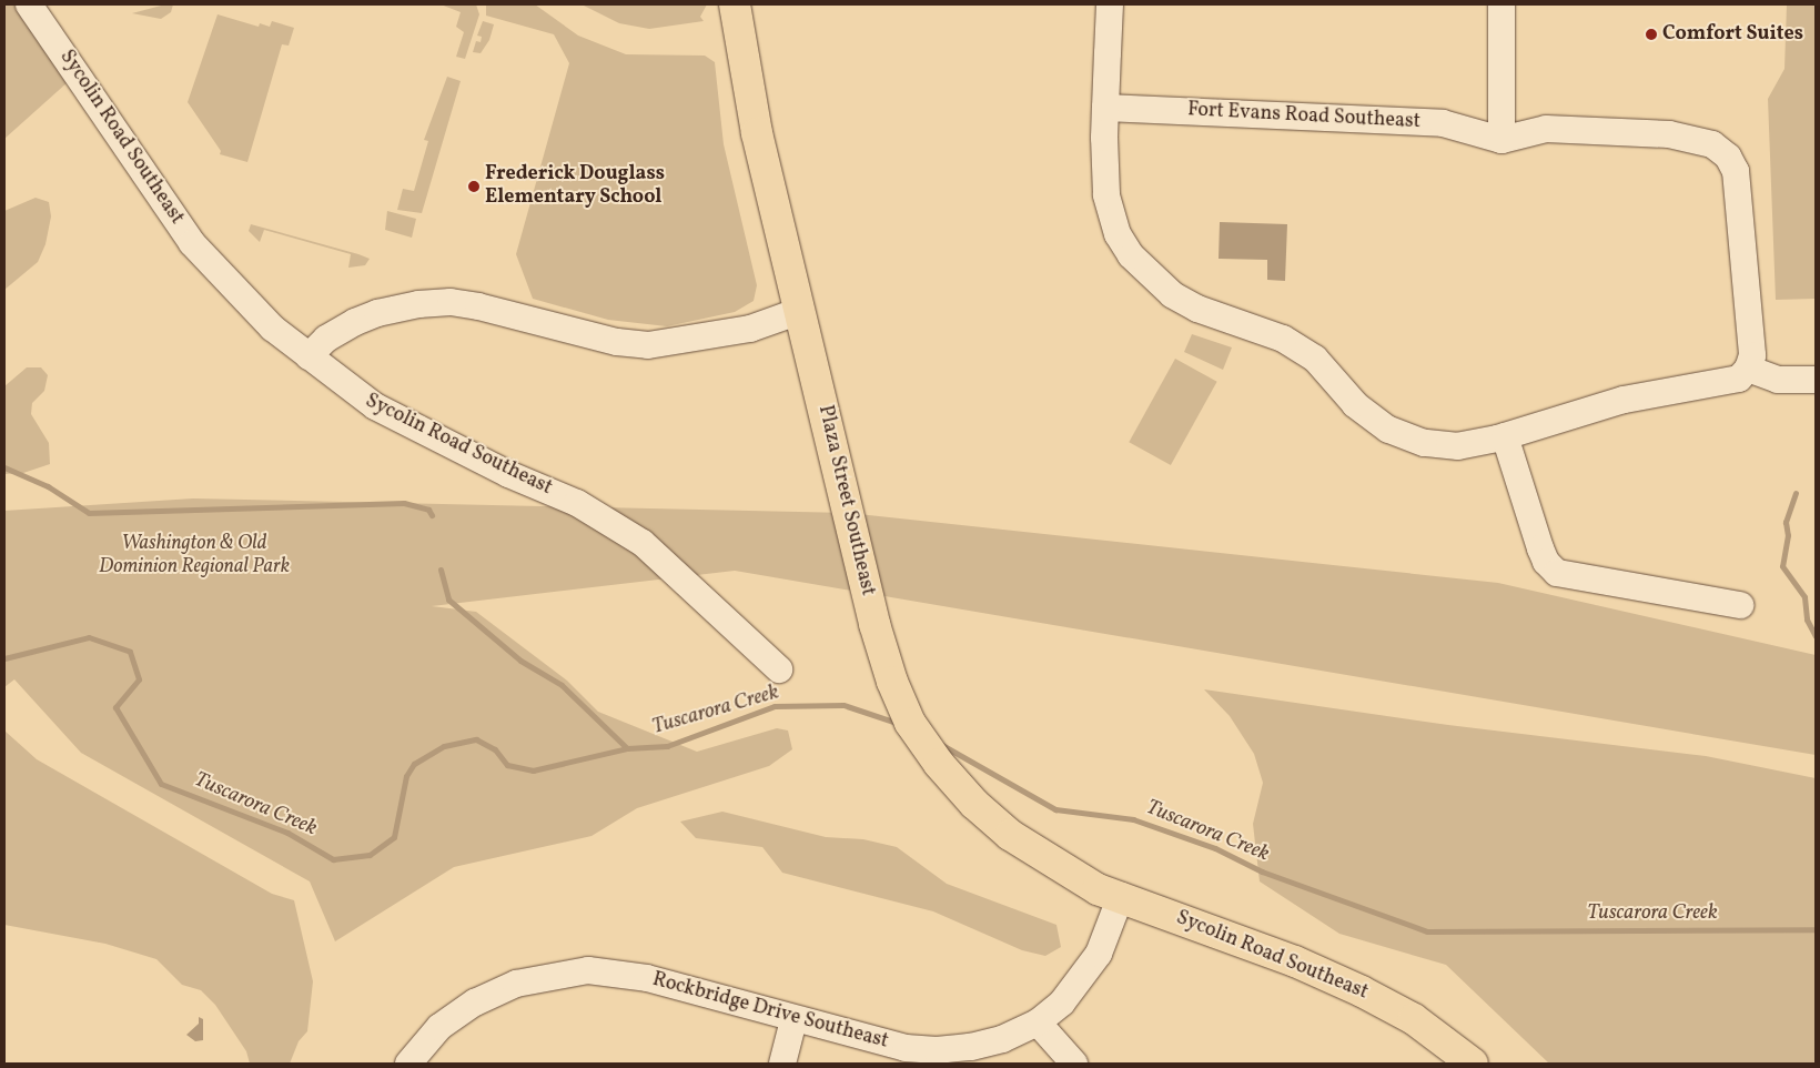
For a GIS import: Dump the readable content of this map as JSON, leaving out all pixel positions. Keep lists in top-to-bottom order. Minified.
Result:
{"streets":{"main road":["Sycolin Road Southeast","Plaza Street Southeast"],"street":["Fort Evans Road Southeast","Rockbridge Drive Southeast"]},"crossings":[["Sycolin Road Southeast","Plaza Street Southeast"],["Sycolin Road Southeast","Rockbridge Drive Southeast"],["Plaza Street Southeast","Rockbridge Drive Southeast"]],"water":["Tuscarora Creek"],"parks":["Washington & Old Dominion Regional Park"],"places":["Comfort Suites","Frederick Douglass Elementary School"]}
